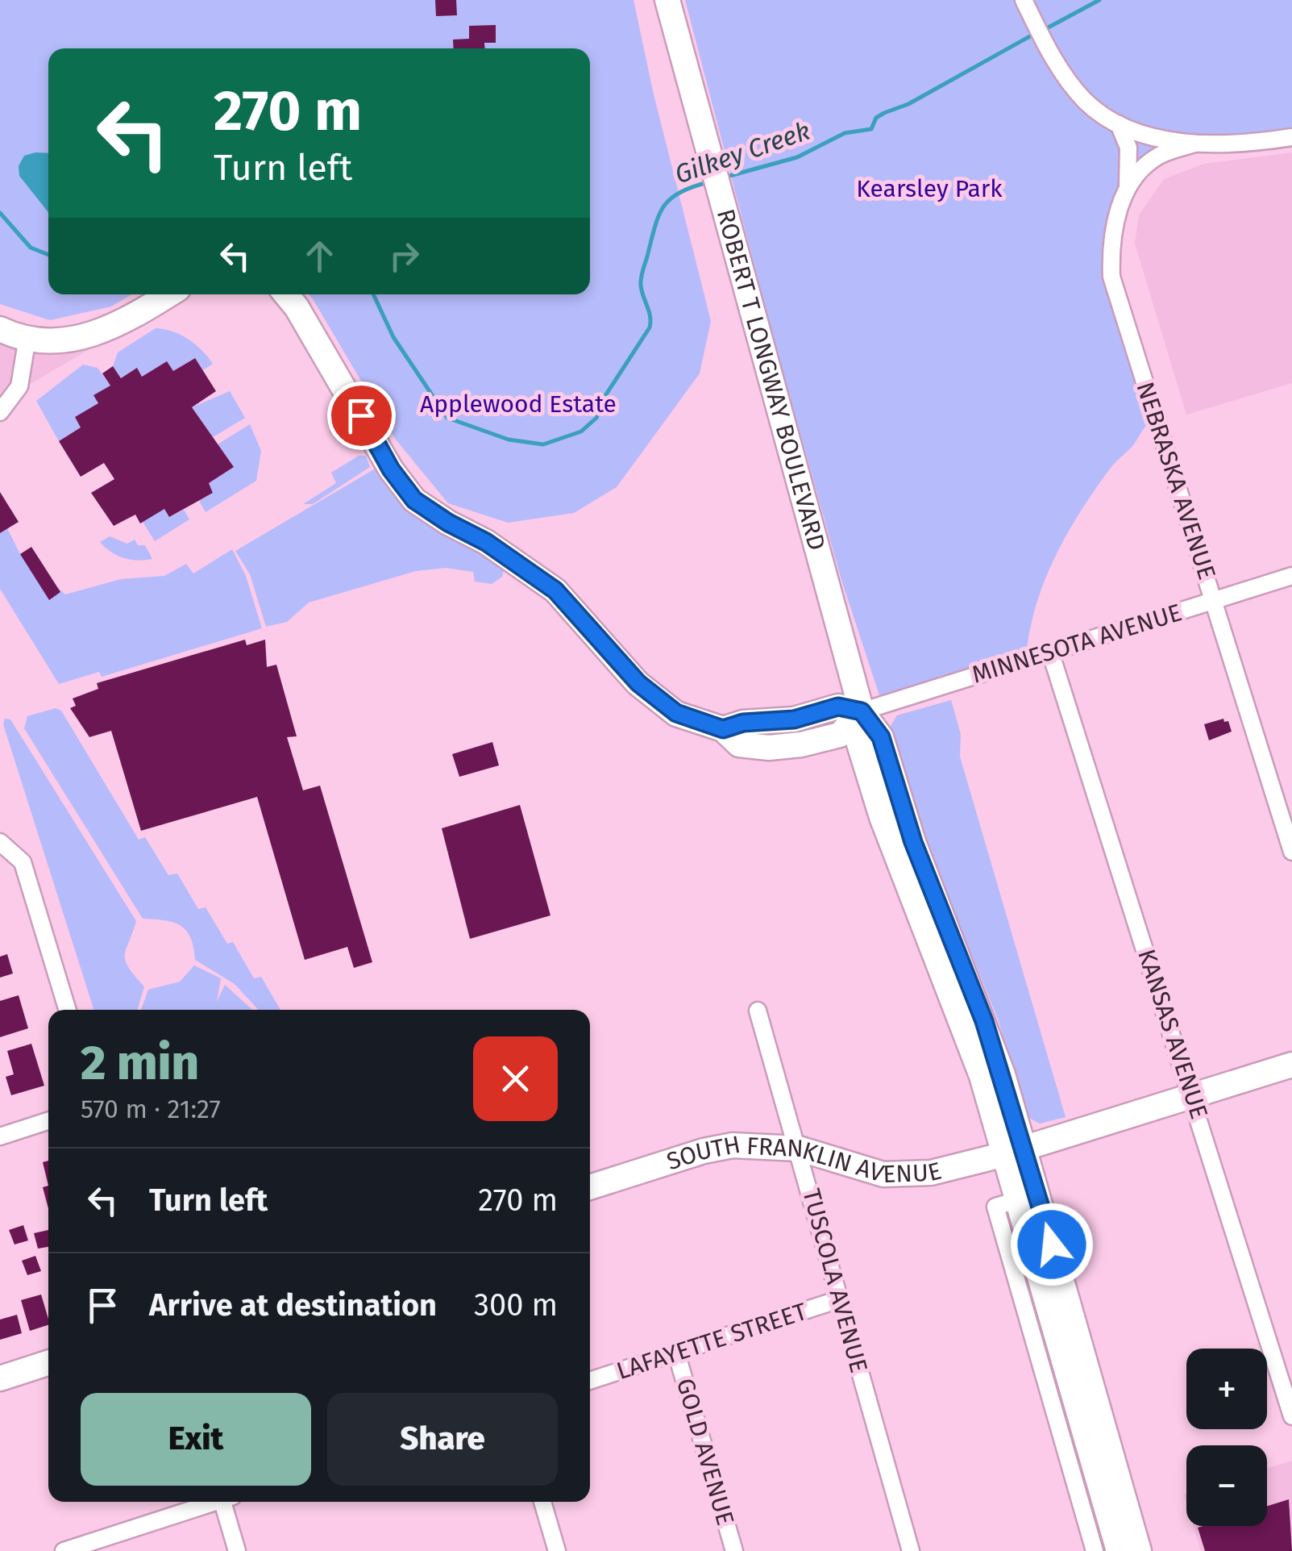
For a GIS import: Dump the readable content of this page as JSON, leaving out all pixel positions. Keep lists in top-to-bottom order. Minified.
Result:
{"streets":{"street":["ROBERT T LONGWAY BOULEVARD","NEBRASKA AVENUE","MINNESOTA AVENUE","KANSAS AVENUE","SOUTH FRANKLIN AVENUE","TUSCOLA AVENUE","LAFAYETTE STREET","GOLD AVENUE"]},"crossings":[["ROBERT T LONGWAY BOULEVARD","MINNESOTA AVENUE"],["ROBERT T LONGWAY BOULEVARD","SOUTH FRANKLIN AVENUE"],["NEBRASKA AVENUE","MINNESOTA AVENUE"],["MINNESOTA AVENUE","KANSAS AVENUE"],["KANSAS AVENUE","SOUTH FRANKLIN AVENUE"],["SOUTH FRANKLIN AVENUE","TUSCOLA AVENUE"],["TUSCOLA AVENUE","LAFAYETTE STREET"],["LAFAYETTE STREET","GOLD AVENUE"]],"water":["Gilkey Creek"],"parks":["Kearsley Park","Applewood Estate"],"page":{"turn":["270 m","Turn left"],"heading":["2 min","570 m · 21:27"],"list":[{"name":"Turn left","value":"270 m"},{"name":"Arrive at destination","value":"300 m"}],"map_buttons":["+","−"],"buttons":["Exit","Share"]}}
